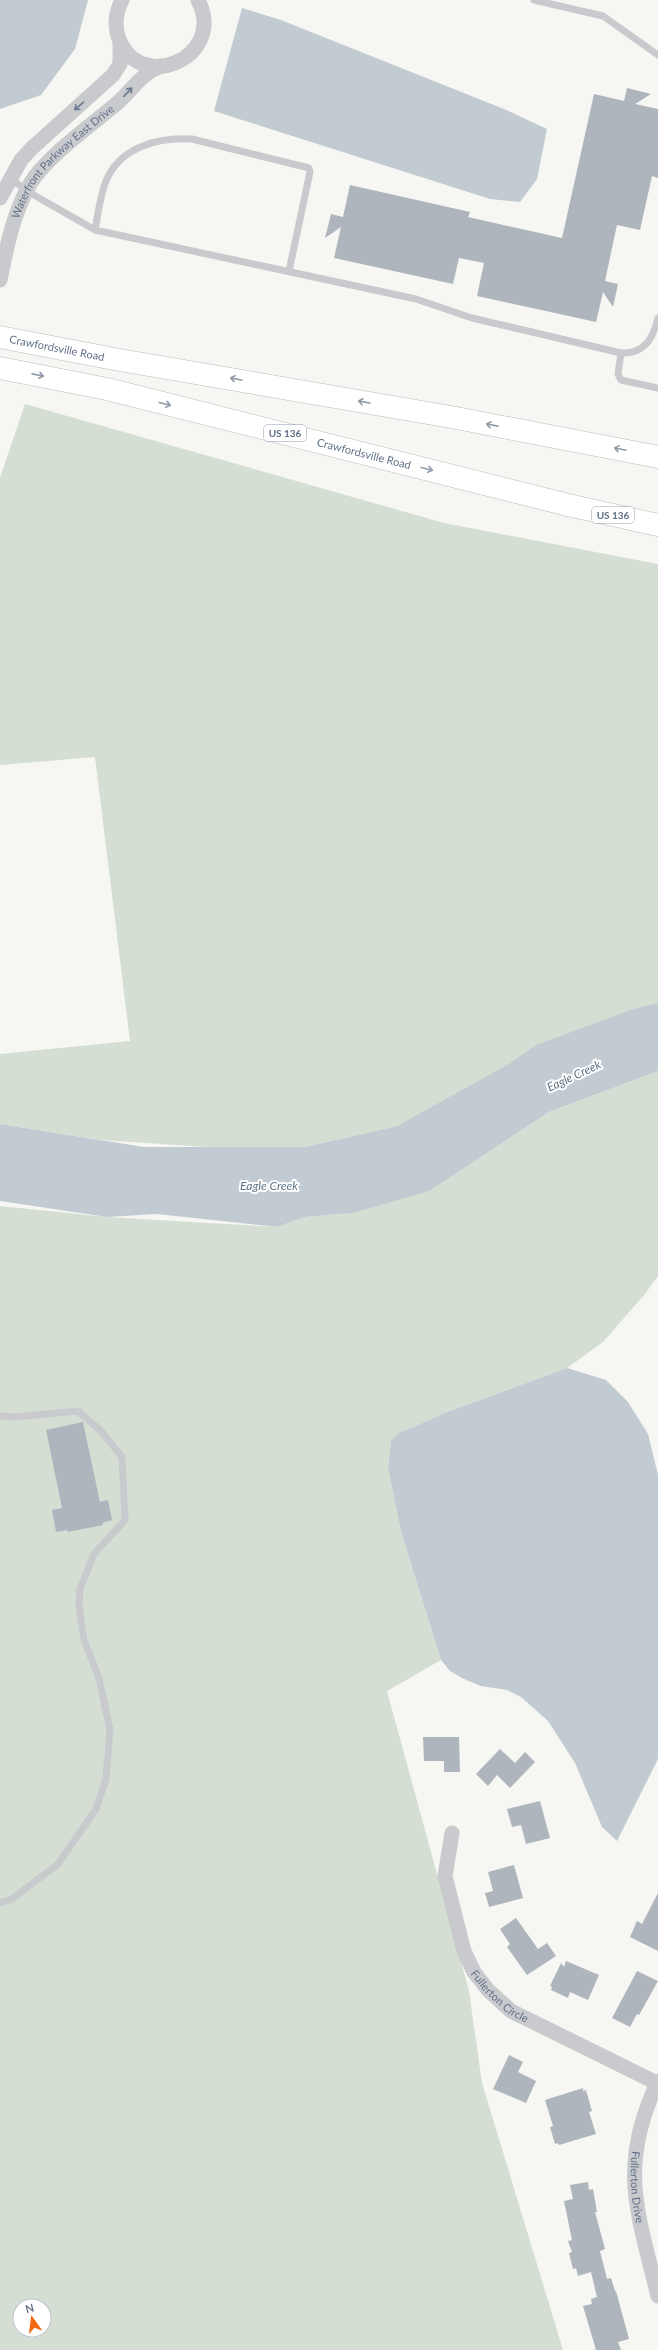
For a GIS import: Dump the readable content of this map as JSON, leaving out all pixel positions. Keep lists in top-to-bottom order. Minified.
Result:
{"streets":{"main road":["Crawfordsville Road","US 136"],"street":["Waterfront Parkway East Drive","Fullerton Circle","Fullerton Drive"]},"crossings":[["Fullerton Circle","Fullerton Drive"]],"water":["Eagle Creek"],"north":"top"}
